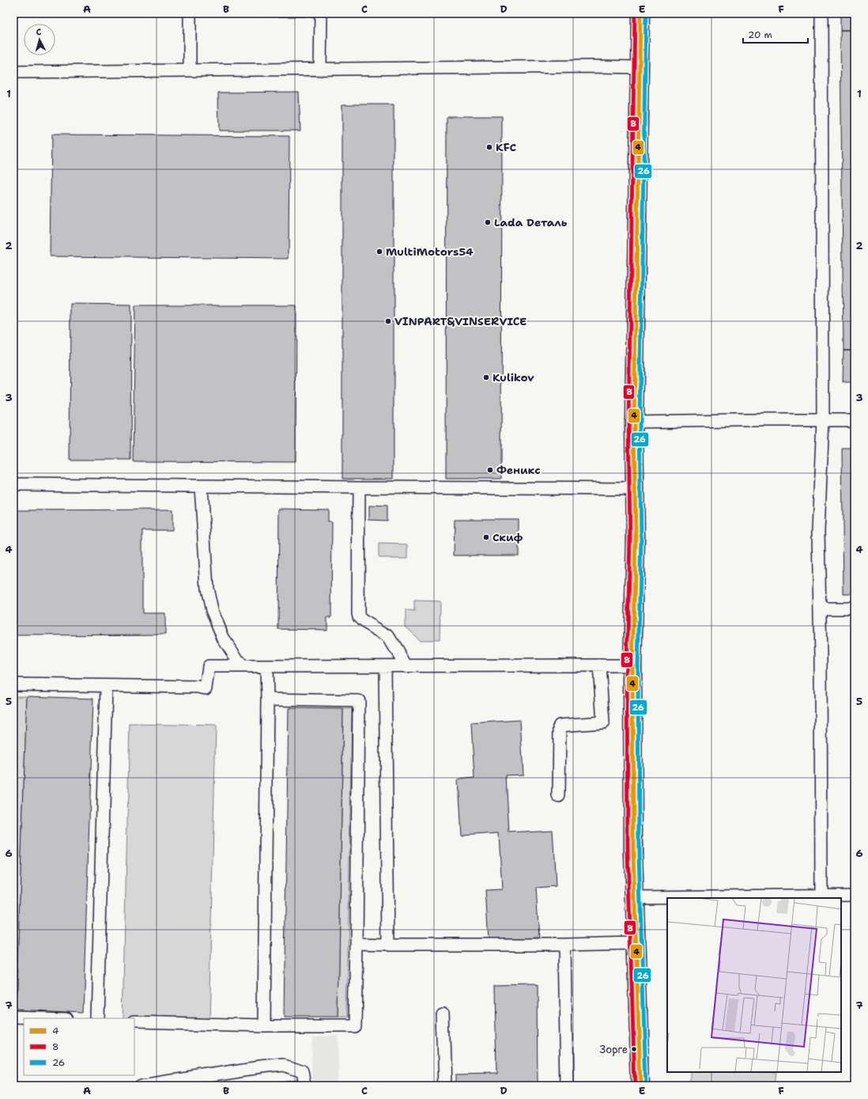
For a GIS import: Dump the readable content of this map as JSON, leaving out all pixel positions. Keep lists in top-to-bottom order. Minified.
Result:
{"places":["KFC","Lada Dеталь","MultiMotors54","VINPART&VINSERVICE","Kulikov","Феникс","Скиф","Зорге"],"lines":["transit line 4","transit line 8","transit line 26"],"legend":["4","8","26"],"scale_bar":"20 m","north":"top","grid":{"columns":["A","B","C","D","E","F"],"rows":["1","2","3","4","5","6","7"]}}
